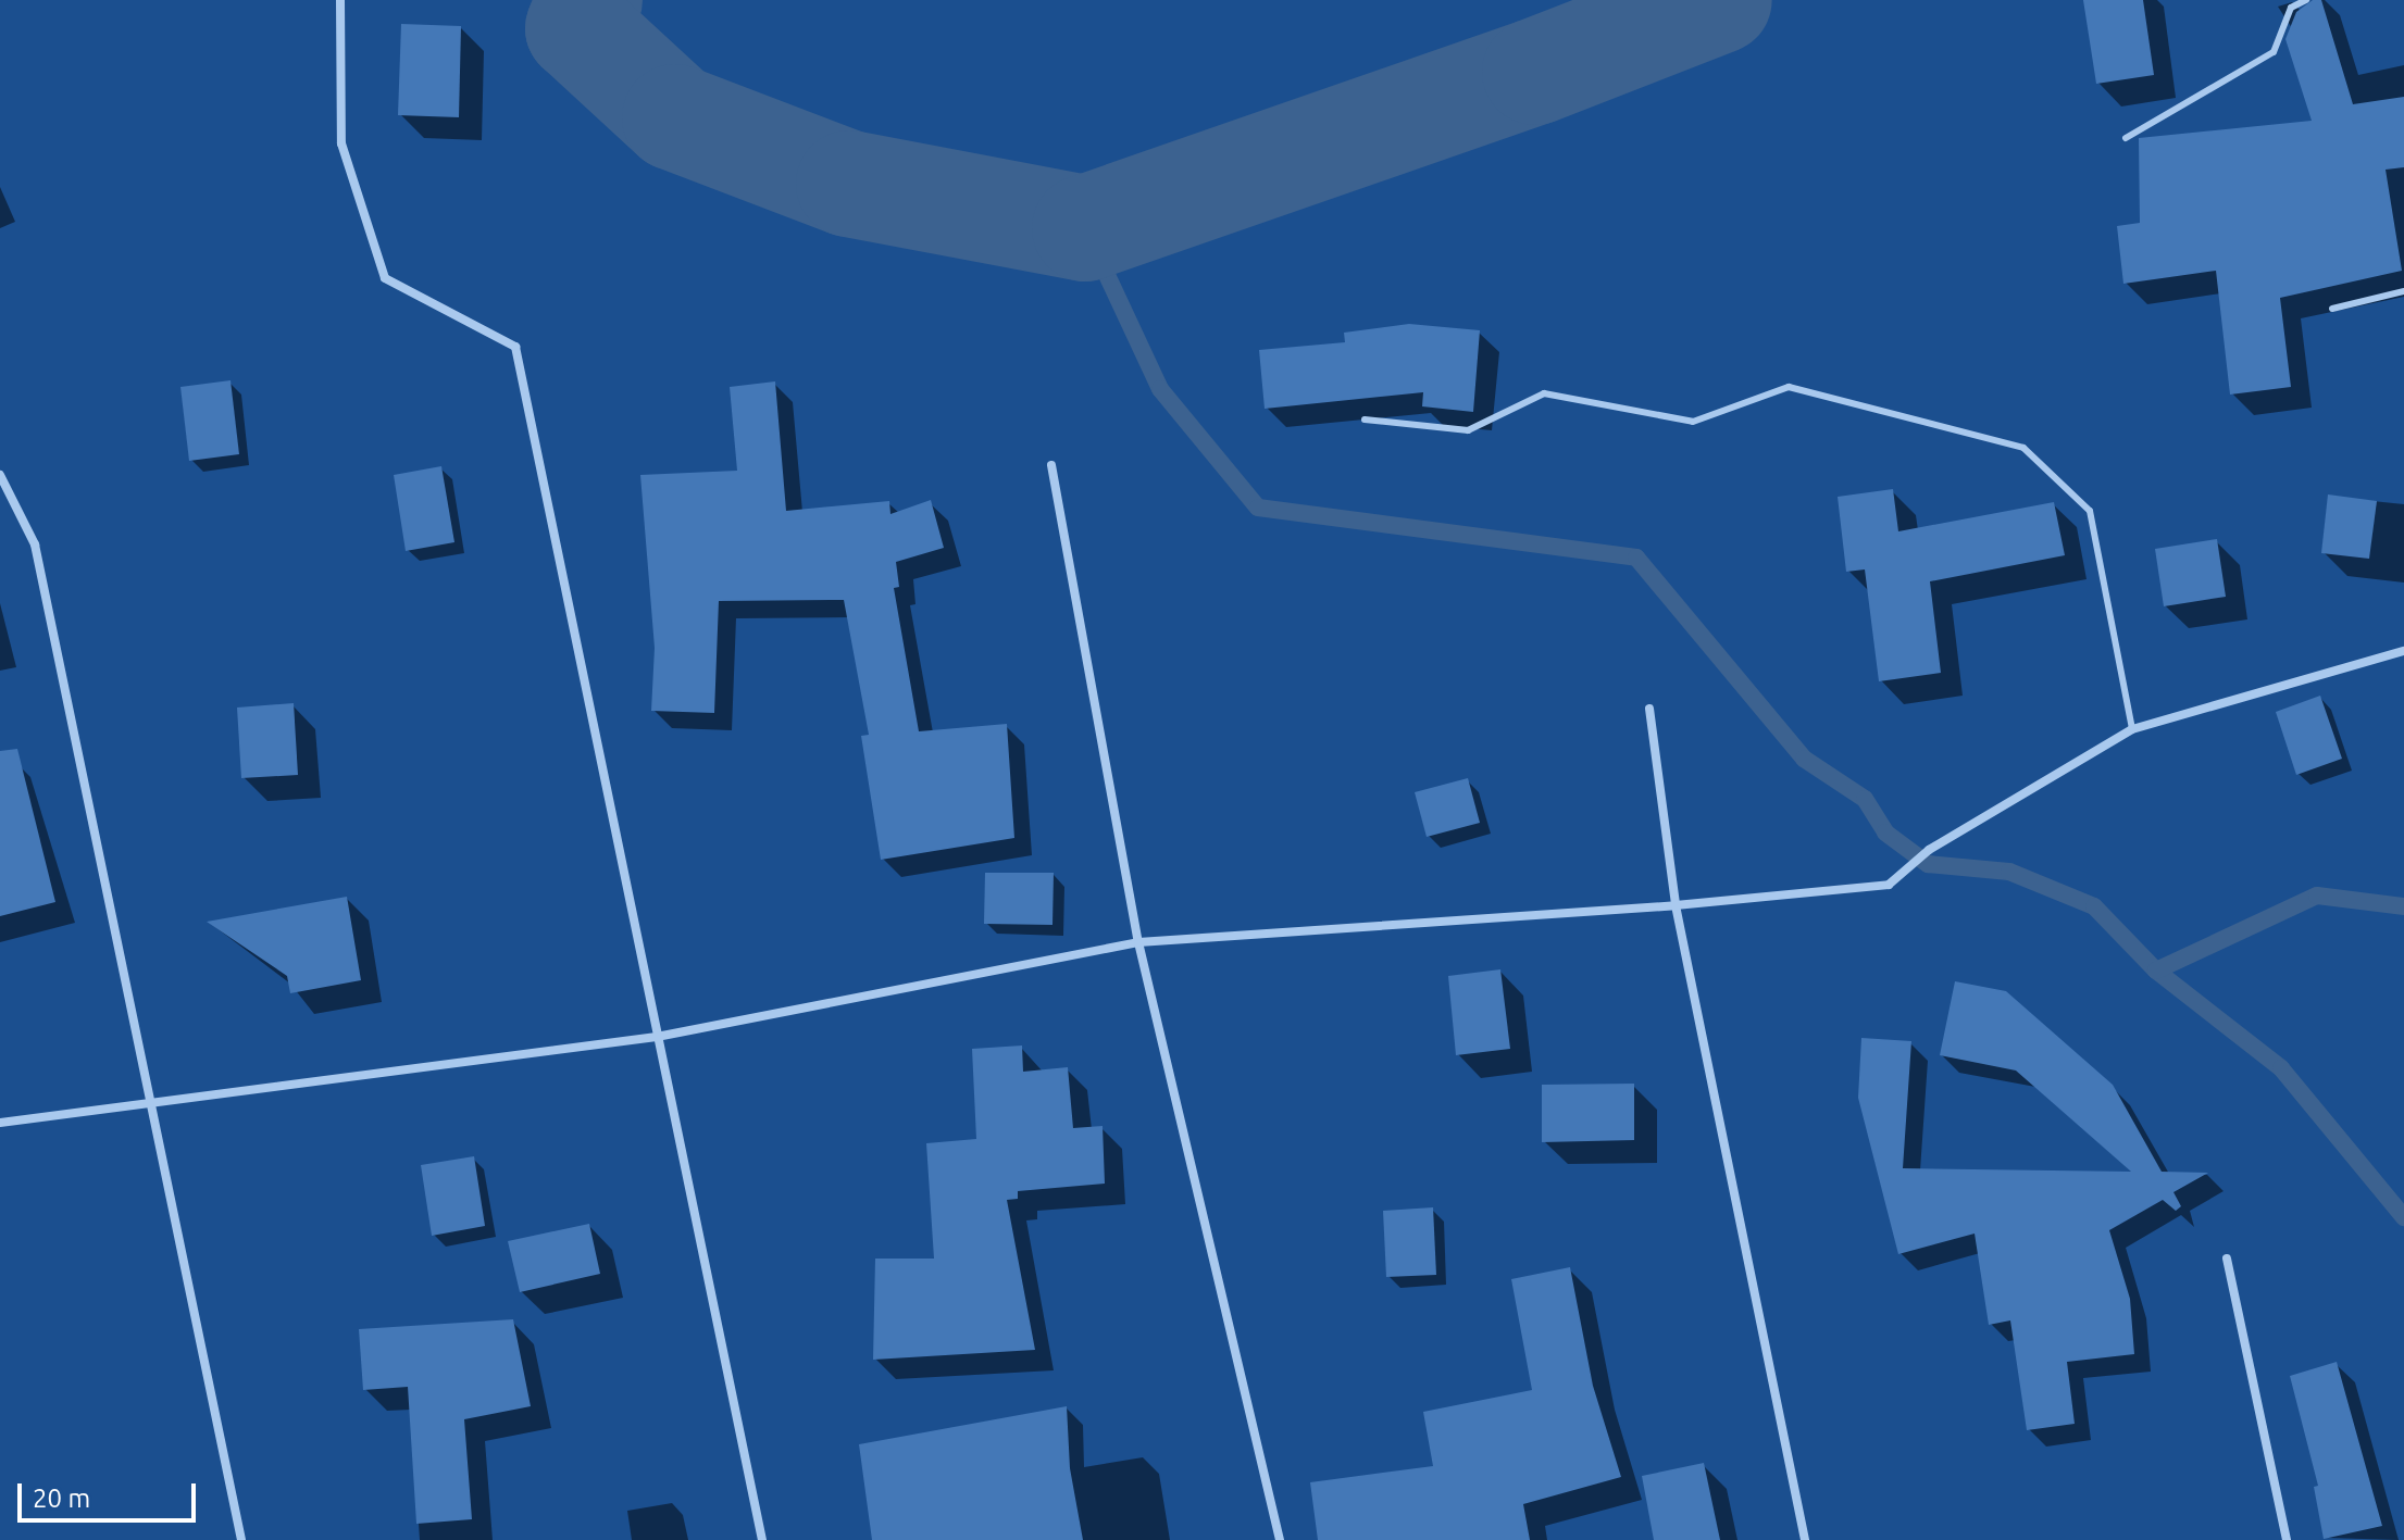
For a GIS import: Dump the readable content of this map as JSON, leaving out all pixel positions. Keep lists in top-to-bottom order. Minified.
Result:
{"scale_bar":"20 m"}
